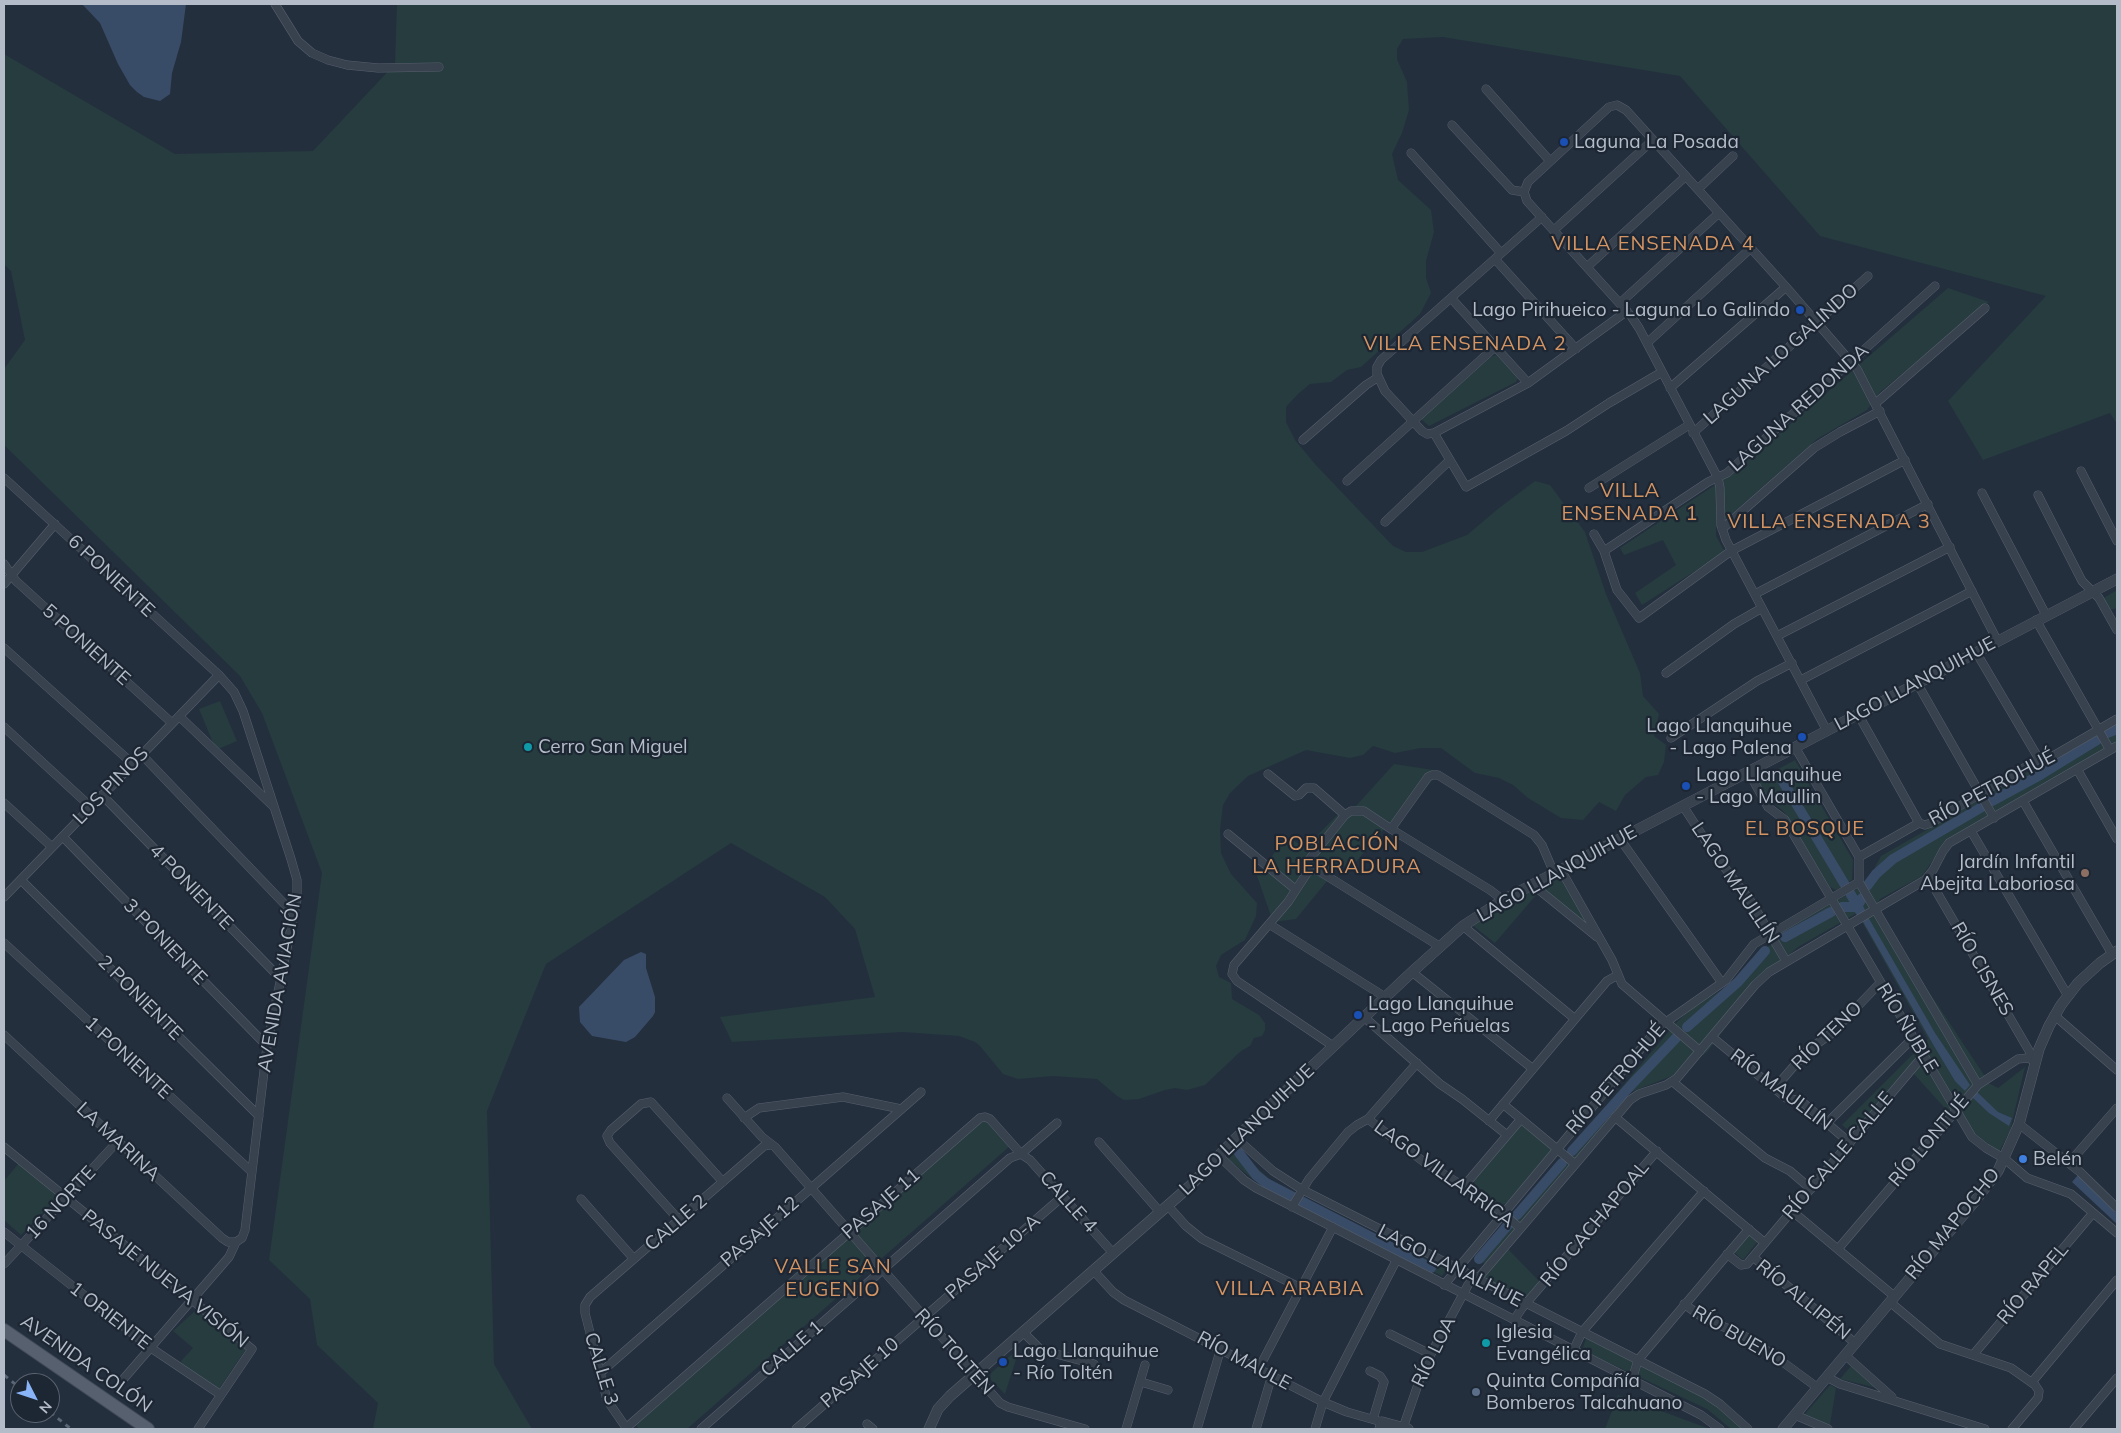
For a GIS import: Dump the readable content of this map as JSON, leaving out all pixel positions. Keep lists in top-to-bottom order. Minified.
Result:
{"streets":{"main road":["AVENIDA COLÓN"],"street":["LAGUNA LO GALINDO","LAGUNA REDONDA","6 PONIENTE","5 PONIENTE","LAGO LLANQUIHUE","LOS PINOS","RÍO PETROHUÉ","LAGO MAULLÍN","4 PONIENTE","3 PONIENTE","RÍO CISNES","AVENIDA AVIACIÓN","2 PONIENTE","RÍO ÑUBLE","RÍO TENO","1 PONIENTE","RÍO MAULLÍN","RÍO LONTUÉ","LA MARINA","RÍO CALLE CALLE","LAGO VILLARRICA","CALLE 4","16 NORTE","PASAJE 11","CALLE 2","RÍO CACHAPOAL","RÍO MAPOCHO","PASAJE 12","PASAJE 10-A","LAGO LANALHUE","PASAJE NUEVA VISIÓN","RÍO RAPEL","RÍO ALLIPÉN","1 ORIENTE","RÍO BUENO","CALLE 1","RÍO TOLTÉN","RÍO LOA","RÍO MAULE","CALLE 3","PASAJE 10"]},"crossings":[["6 PONIENTE","LOS PINOS"],["6 PONIENTE","AVENIDA AVIACIÓN"],["5 PONIENTE","LOS PINOS"],["LAGO LLANQUIHUE","LAGO MAULLÍN"],["LAGO LLANQUIHUE","RÍO ÑUBLE"],["LAGO LLANQUIHUE","CALLE 4"],["LAGO LLANQUIHUE","LAGO LANALHUE"],["LAGO LLANQUIHUE","RÍO TOLTÉN"],["LAGO LLANQUIHUE","RÍO MAULE"],["LOS PINOS","4 PONIENTE"],["LOS PINOS","3 PONIENTE"],["LOS PINOS","AVENIDA AVIACIÓN"],["LOS PINOS","2 PONIENTE"],["RÍO PETROHUÉ","LAGO MAULLÍN"],["RÍO PETROHUÉ","RÍO CISNES"],["RÍO PETROHUÉ","RÍO ÑUBLE"],["RÍO PETROHUÉ","RÍO MAULLÍN"],["RÍO PETROHUÉ","LAGO VILLARRICA"],["RÍO PETROHUÉ","LAGO LANALHUE"],["RÍO PETROHUÉ","RÍO ALLIPÉN"],["RÍO PETROHUÉ","RÍO LOA"],["4 PONIENTE","AVENIDA AVIACIÓN"],["3 PONIENTE","AVENIDA AVIACIÓN"],["RÍO CISNES","RÍO LONTUÉ"],["RÍO CISNES","RÍO MAPOCHO"],["AVENIDA AVIACIÓN","2 PONIENTE"],["AVENIDA AVIACIÓN","1 PONIENTE"],["AVENIDA AVIACIÓN","LA MARINA"],["AVENIDA AVIACIÓN","PASAJE NUEVA VISIÓN"],["AVENIDA AVIACIÓN","1 ORIENTE"],["RÍO ÑUBLE","RÍO TENO"],["RÍO ÑUBLE","RÍO LONTUÉ"],["RÍO ÑUBLE","RÍO CALLE CALLE"],["RÍO ÑUBLE","RÍO MAPOCHO"],["RÍO ÑUBLE","RÍO RAPEL"],["RÍO TENO","RÍO MAULLÍN"],["RÍO MAULLÍN","RÍO CALLE CALLE"],["RÍO LONTUÉ","RÍO MAPOCHO"],["LA MARINA","16 NORTE"],["RÍO CALLE CALLE","RÍO ALLIPÉN"],["CALLE 4","PASAJE 11"],["CALLE 4","PASAJE 10-A"],["CALLE 4","CALLE 1"],["16 NORTE","PASAJE NUEVA VISIÓN"],["16 NORTE","1 ORIENTE"],["PASAJE 11","CALLE 1"],["PASAJE 11","RÍO TOLTÉN"],["PASAJE 11","CALLE 3"],["CALLE 2","RÍO TOLTÉN"],["CALLE 2","CALLE 3"],["RÍO CACHAPOAL","LAGO LANALHUE"],["RÍO CACHAPOAL","RÍO ALLIPÉN"],["RÍO MAPOCHO","RÍO ALLIPÉN"],["RÍO MAPOCHO","RÍO BUENO"],["PASAJE 12","RÍO TOLTÉN"],["PASAJE 12","CALLE 3"],["PASAJE 10-A","RÍO TOLTÉN"],["PASAJE 10-A","PASAJE 10"],["LAGO LANALHUE","RÍO LOA"],["PASAJE NUEVA VISIÓN","1 ORIENTE"],["CALLE 1","RÍO TOLTÉN"],["RÍO TOLTÉN","PASAJE 10"],["RÍO LOA","RÍO MAULE"]],"districts":["VILLA ENSENADA 4","VILLA ENSENADA 2","VILLA ENSENADA 1","VILLA ENSENADA 3","EL BOSQUE","POBLACIÓN LA HERRADURA","VALLE SAN EUGENIO","VILLA ARABIA"],"places":["Laguna La Posada","Lago Pirihueico - Laguna Lo Galindo","Lago Llanquihue - Lago Palena","Cerro San Miguel","Lago Llanquihue - Lago Maullin","Jardín Infantil Abejita Laboriosa","Lago Llanquihue - Lago Peñuelas","Belén","Iglesia Evangélica","Lago Llanquihue - Río Toltén","Quinta Compañía Bomberos Talcahuano"],"north":"bottom right"}
